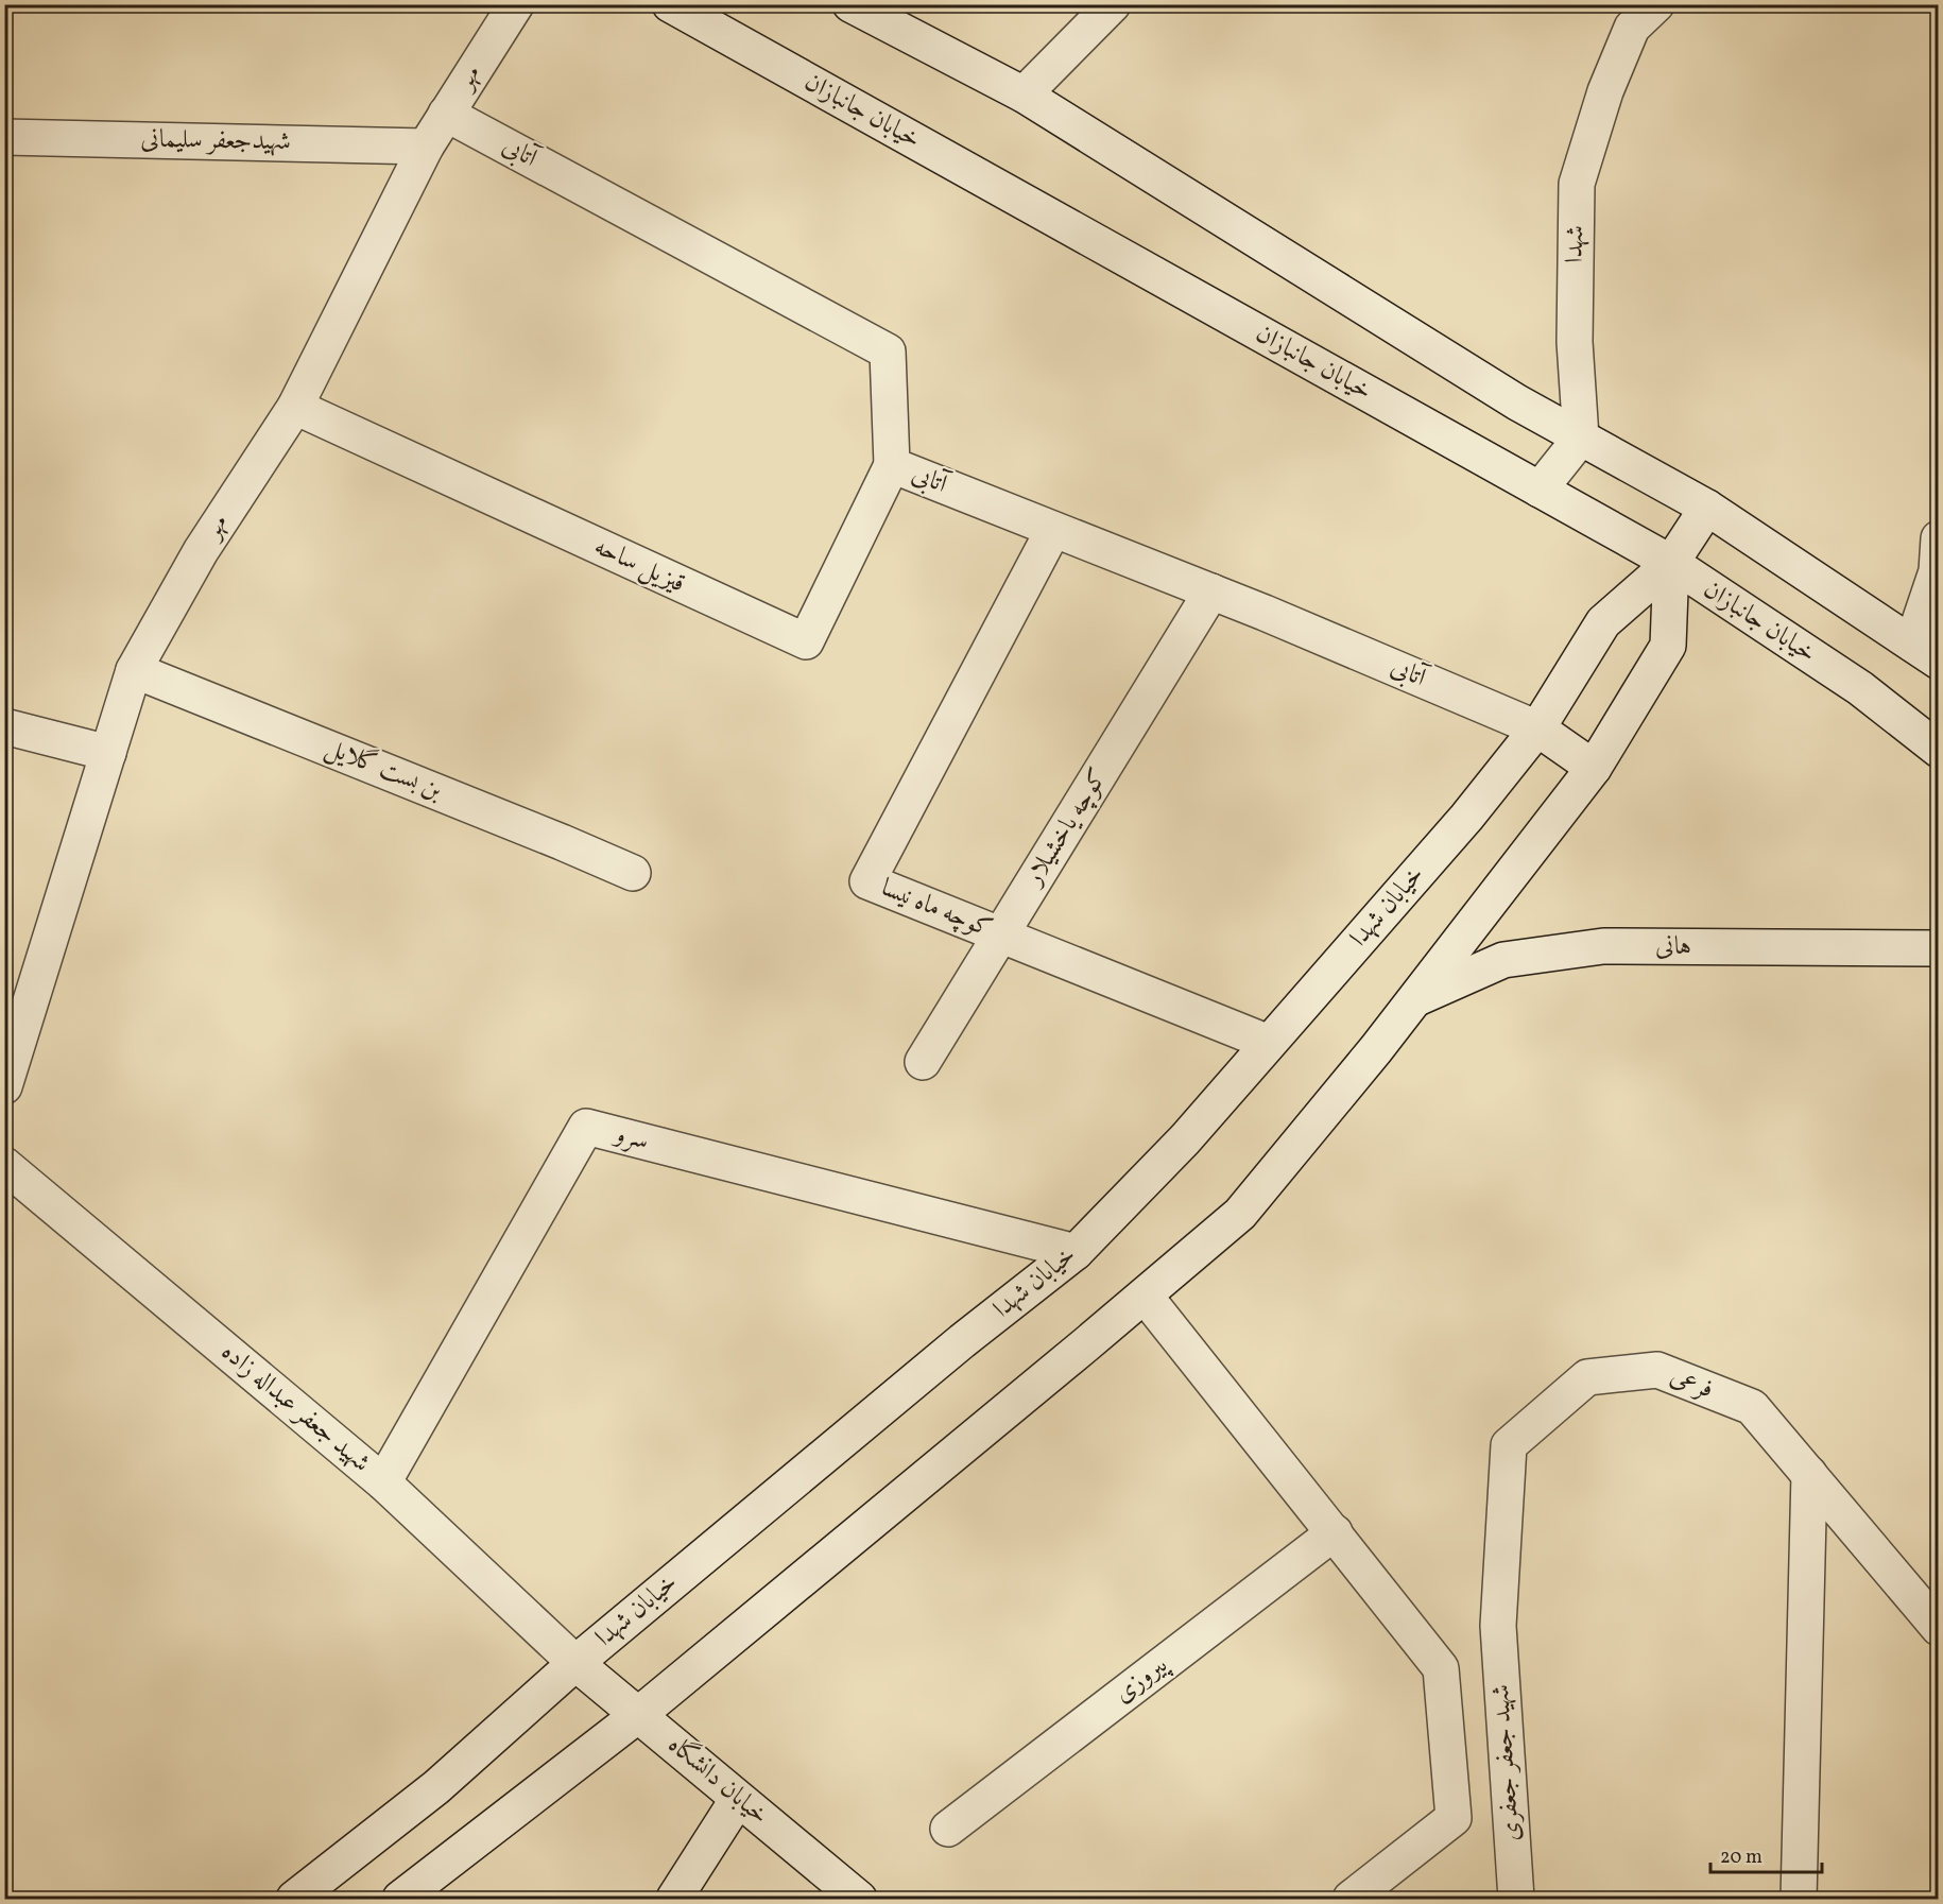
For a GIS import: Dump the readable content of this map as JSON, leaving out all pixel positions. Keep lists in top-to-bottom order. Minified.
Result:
{"streets":{"street":["مهر","خیابان جانبازان","شهیدجعفر سلیمانی","آتابی","شهدا","قیزیل ساحه","بن بست گلایل","کوچه یاخشیلار","خیابان شهدا","کوچه ماه نیسا","هانی","سرو","فرعی","شهید جعفر عبداله زاده","پیروزی","شهید جعفر جعفری","خیابان دانشگاه"]},"crossings":[["مهر","شهیدجعفر سلیمانی"],["مهر","آتابی"],["مهر","قیزیل ساحه"],["مهر","بن بست گلایل"],["خیابان جانبازان","خیابان شهدا"],["آتابی","قیزیل ساحه"],["آتابی","کوچه یاخشیلار"],["آتابی","خیابان شهدا"],["آتابی","کوچه ماه نیسا"],["کوچه یاخشیلار","کوچه ماه نیسا"],["خیابان شهدا","کوچه ماه نیسا"],["خیابان شهدا","سرو"],["خیابان شهدا","شهید جعفر عبداله زاده"],["خیابان شهدا","خیابان دانشگاه"],["سرو","شهید جعفر عبداله زاده"],["فرعی","شهید جعفر جعفری"],["شهید جعفر عبداله زاده","خیابان دانشگاه"]],"scale_bar":"20 m"}
